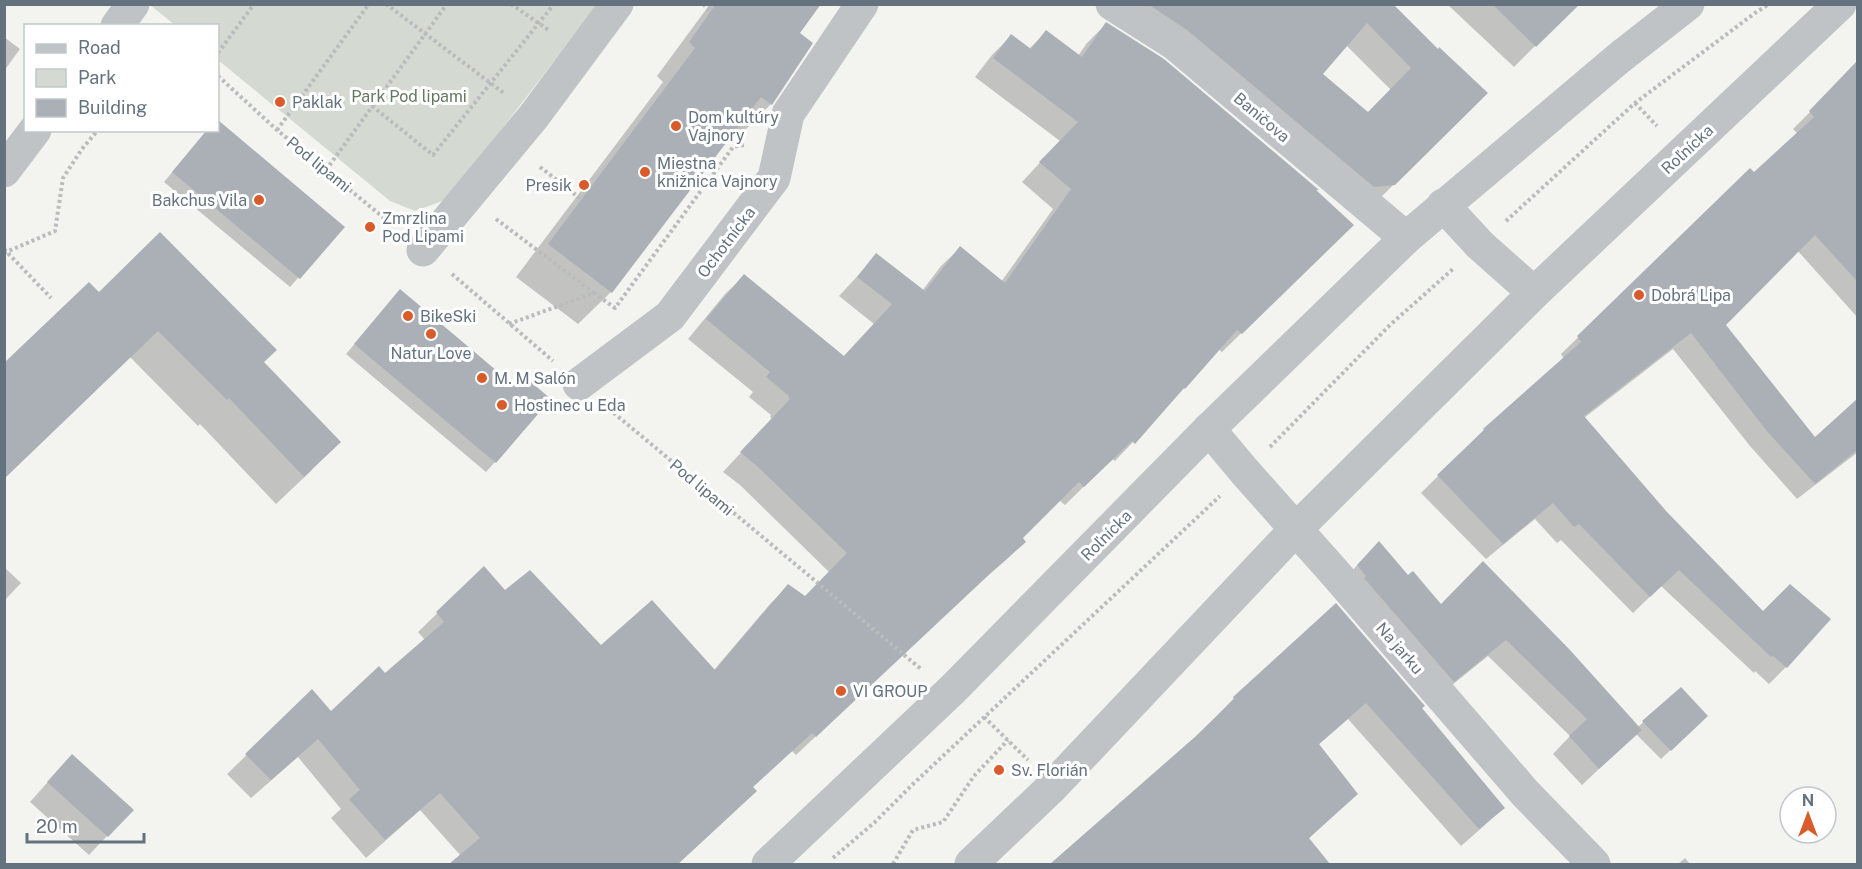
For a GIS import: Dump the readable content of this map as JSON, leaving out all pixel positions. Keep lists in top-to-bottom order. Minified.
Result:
{"streets":{"street":["Baničova","Roľnícka","Ochotnícka","Na jarku"],"path":["Pod lipami"]},"crossings":[["Baničova","Roľnícka"],["Roľnícka","Pod lipami"],["Roľnícka","Na jarku"],["Pod lipami","Ochotnícka"]],"parks":["Park Pod lipami"],"places":["Paklak","Dom kultúry Vajnory","Miestna knižnica Vajnory","Presik","Bakchus Vila","Zmrzlina Pod Lipami","Dobrá Lipa","BikeSki","Natur Love","M. M Salón","Hostinec u Eda","VI GROUP","Sv. Florián"],"legend":["Road","Park","Building"],"scale_bar":"20 m","north":"top"}
